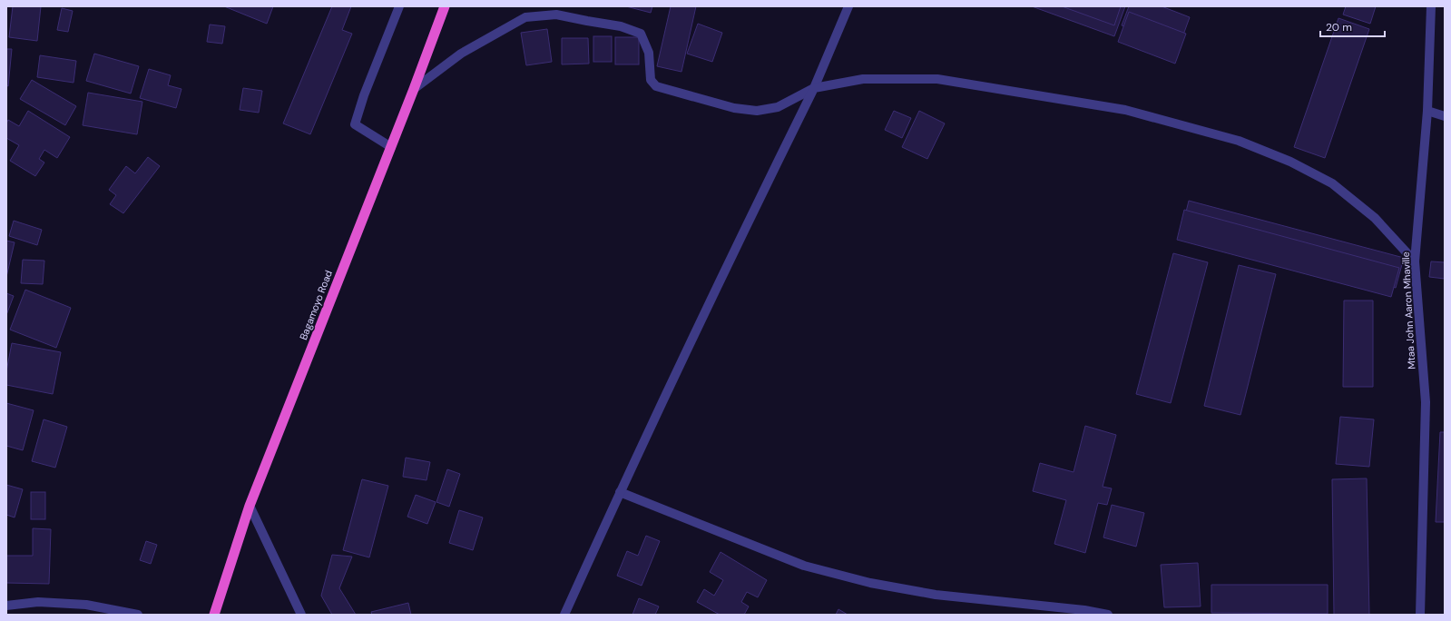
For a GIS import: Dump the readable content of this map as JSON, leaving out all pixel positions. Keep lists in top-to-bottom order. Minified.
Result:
{"streets":{"highway":["Bagamoyo Road"],"street":["Mtaa John Aaron Mhaville"]},"scale_bar":"20 m"}
